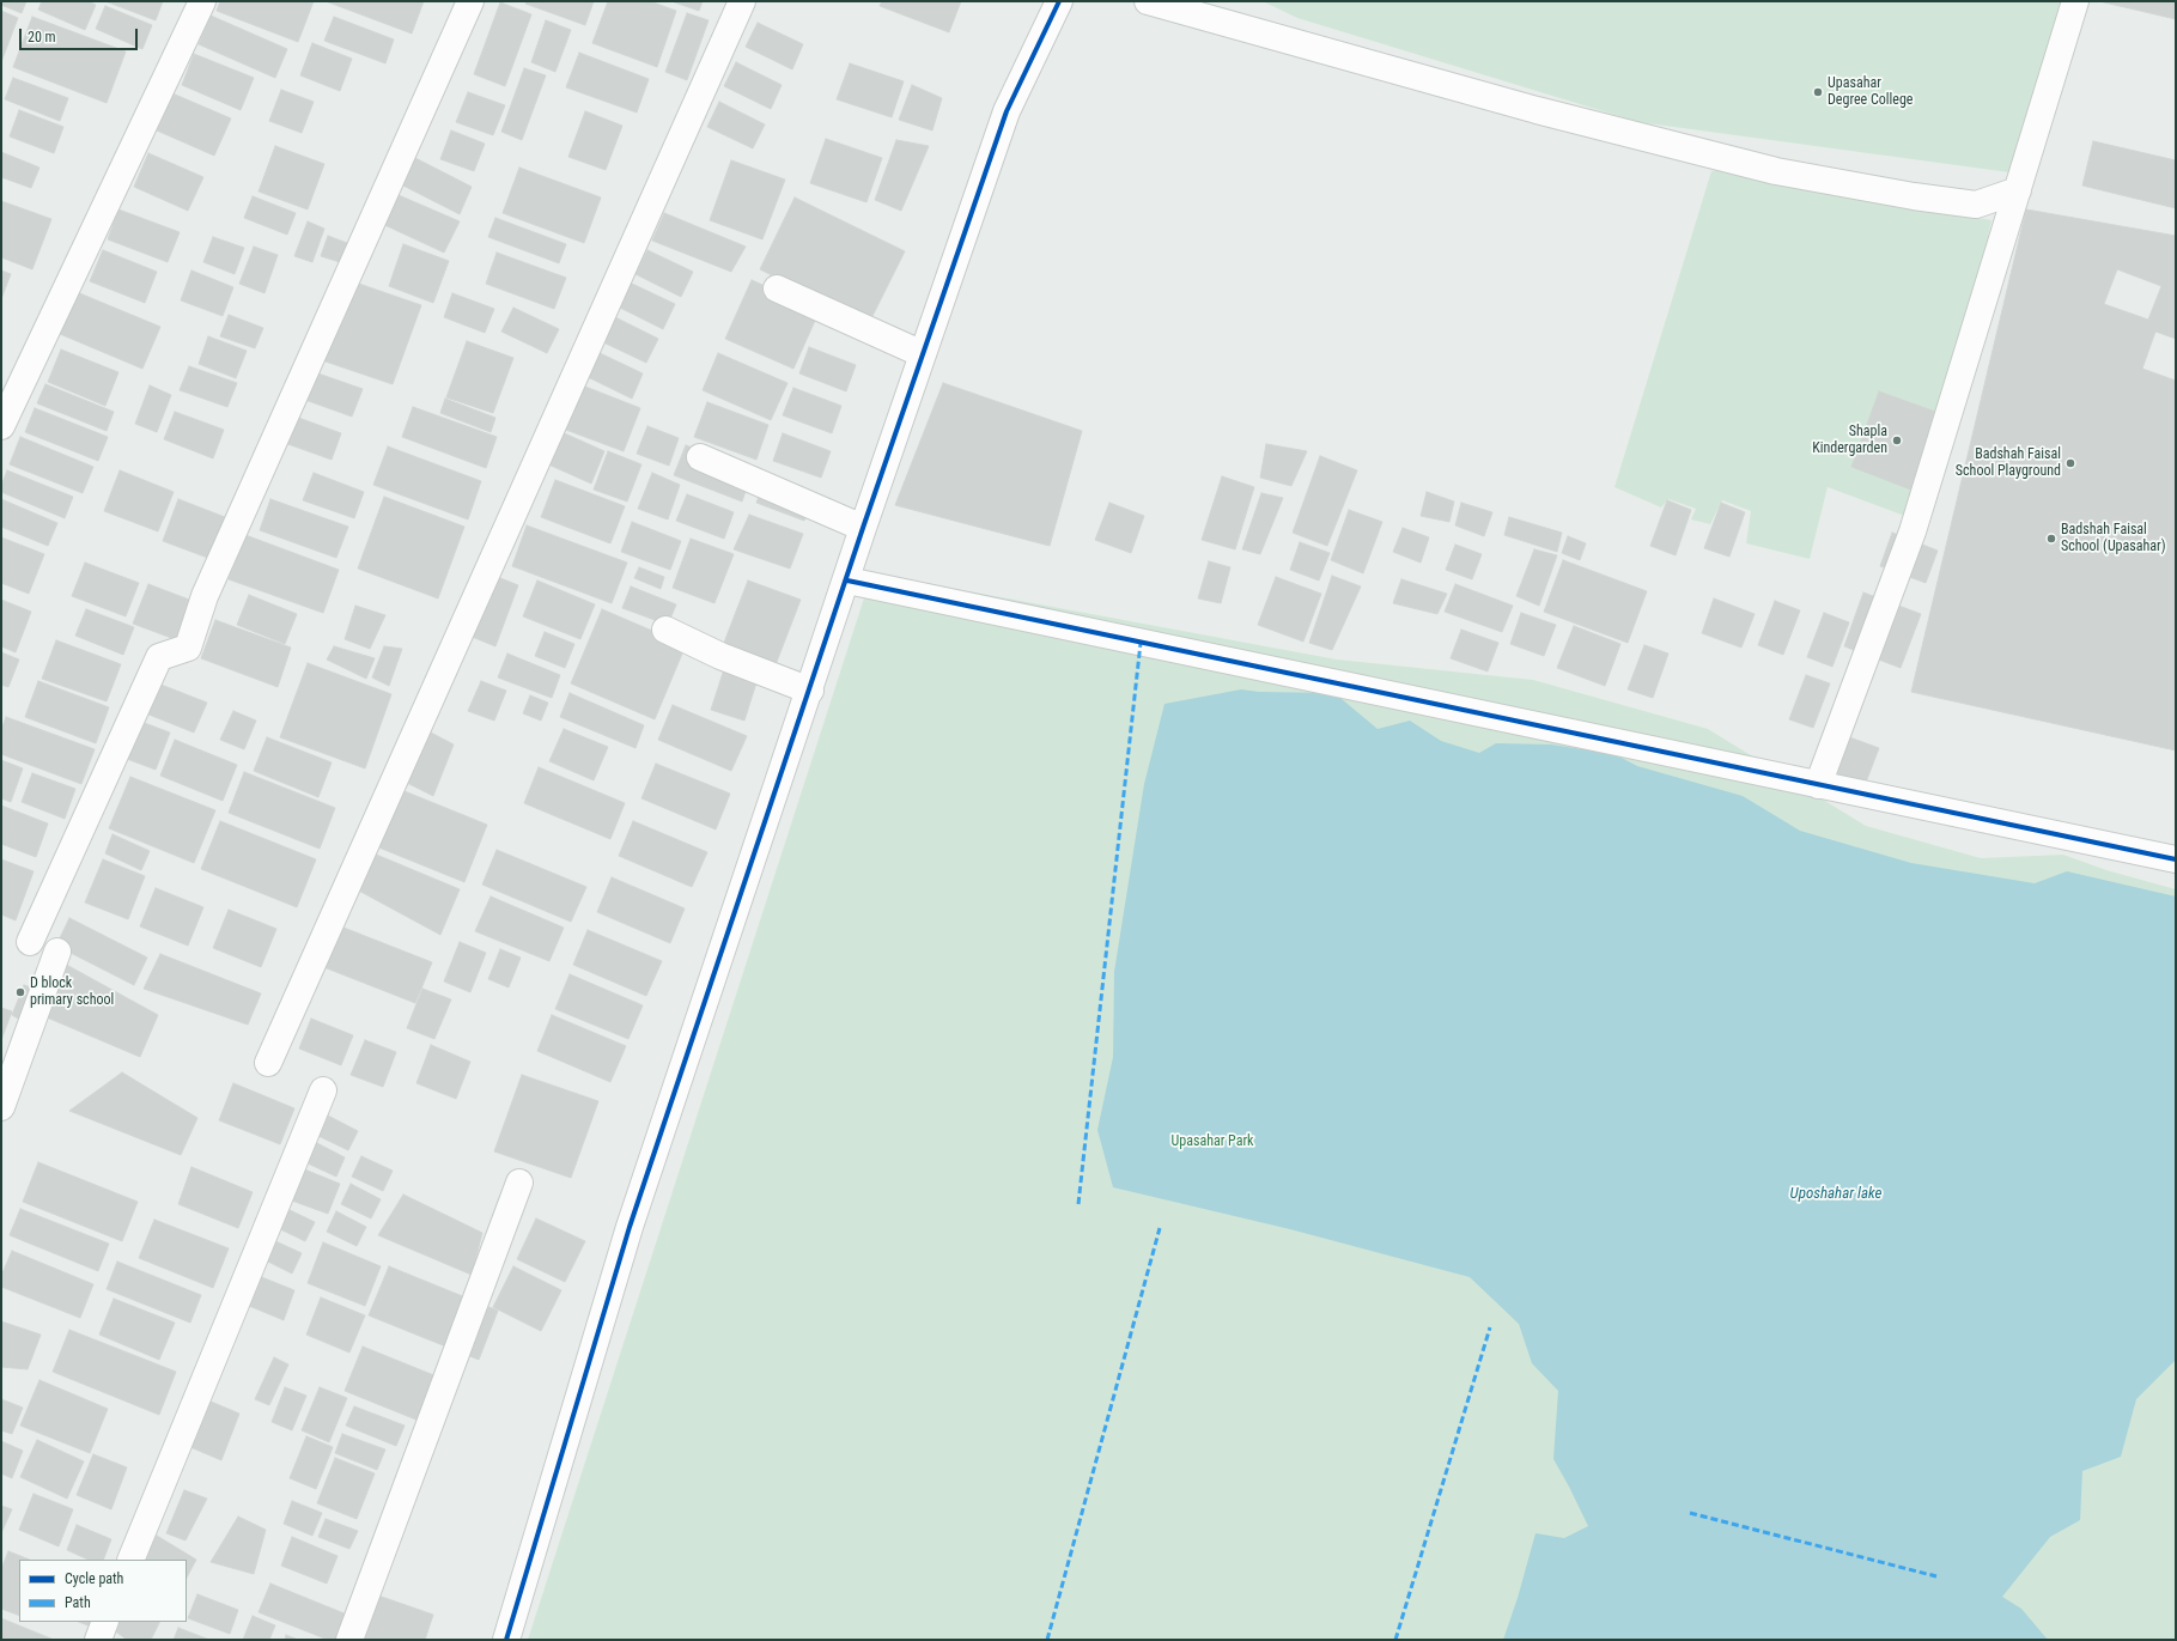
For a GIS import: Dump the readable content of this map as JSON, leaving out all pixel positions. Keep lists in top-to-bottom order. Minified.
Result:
{"water":["Uposhahar lake"],"parks":["Upasahar Park"],"places":["Upasahar Degree College","Shapla Kindergarden","Badshah Faisal School Playground","Badshah Faisal School (Upasahar)","D block primary school"],"legend":["Cycle path","Path"],"scale_bar":"20 m"}
